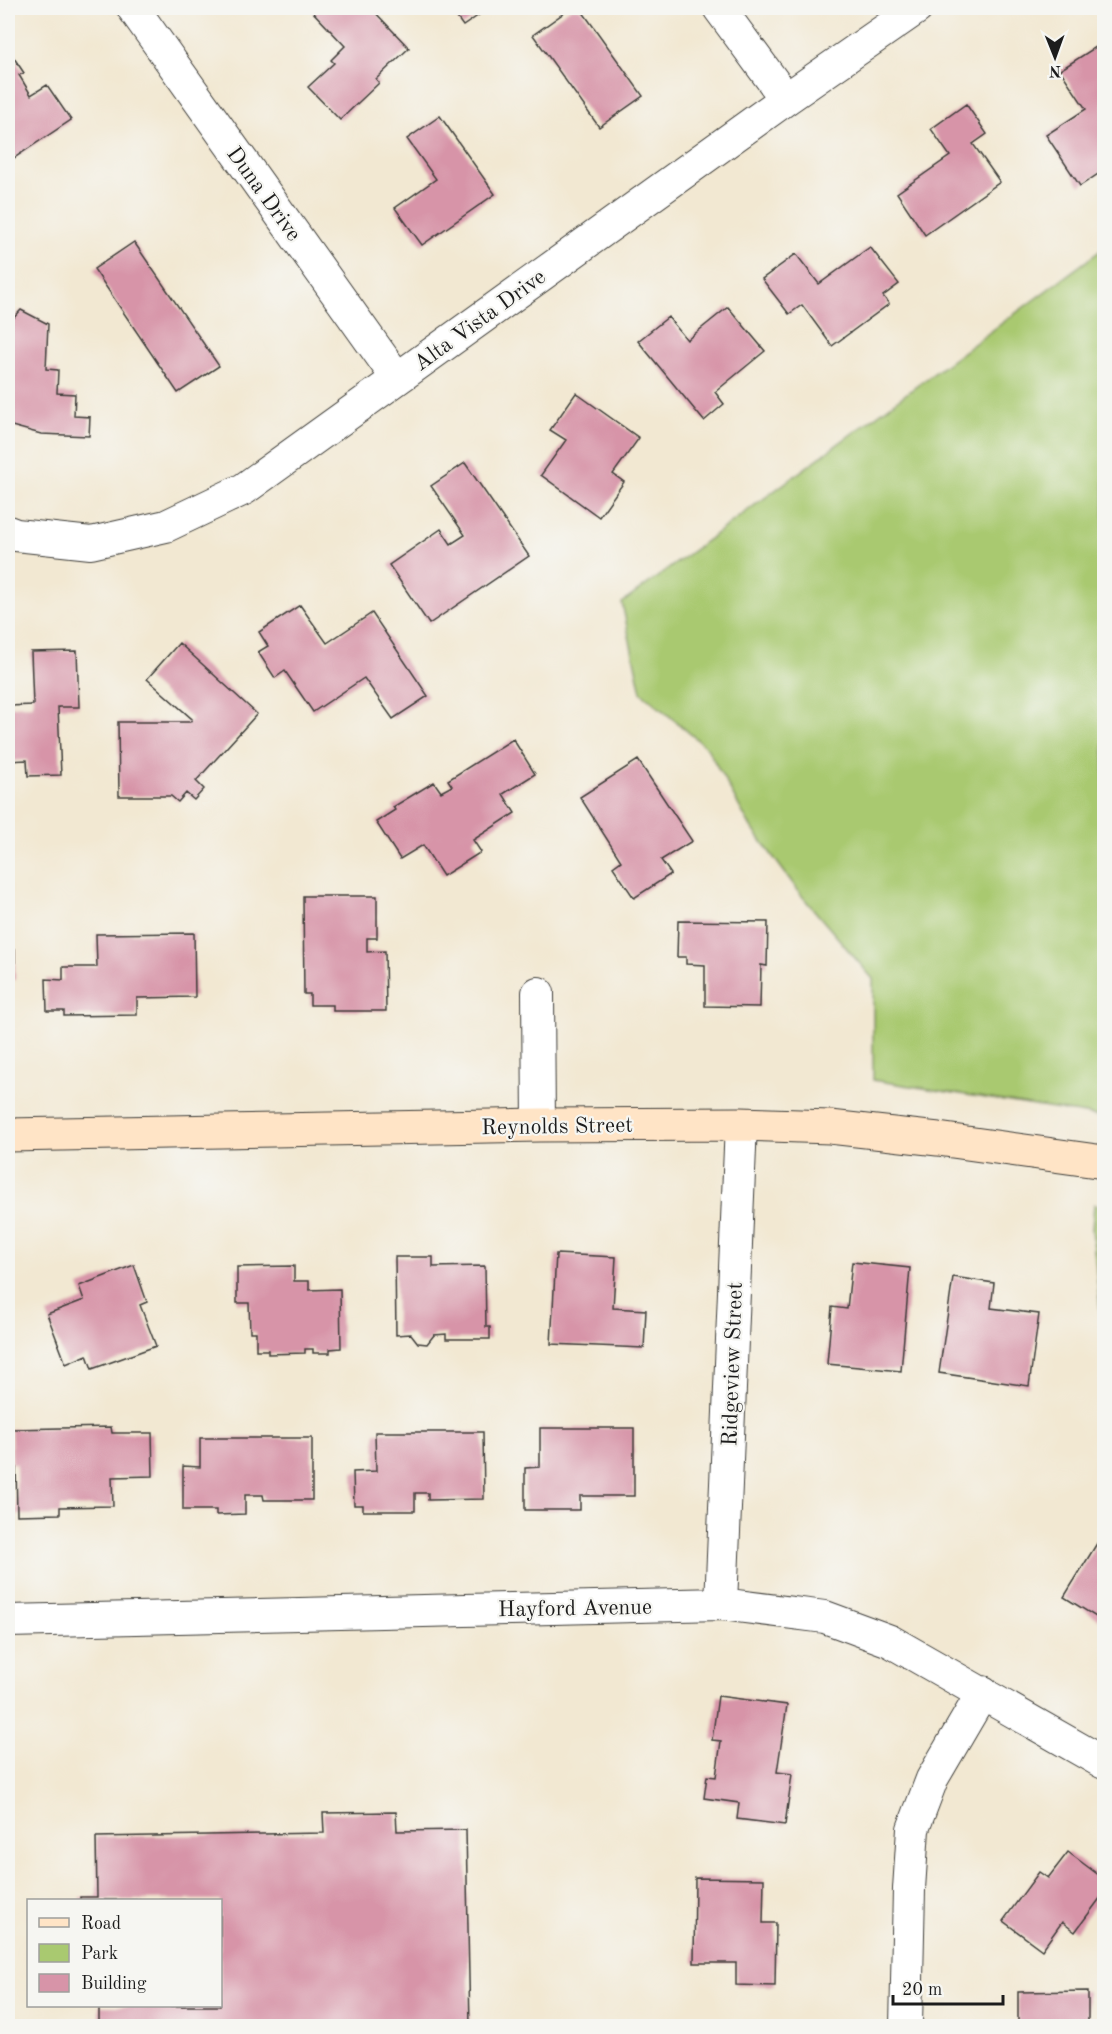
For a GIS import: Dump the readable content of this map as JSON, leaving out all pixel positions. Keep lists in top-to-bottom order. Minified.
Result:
{"streets":{"street":["Duna Drive","Alta Vista Drive","Reynolds Street","Ridgeview Street","Hayford Avenue"]},"crossings":[["Duna Drive","Alta Vista Drive"],["Reynolds Street","Ridgeview Street"],["Ridgeview Street","Hayford Avenue"]],"legend":["Road","Park","Building"],"scale_bar":"20 m","north":"bottom"}
